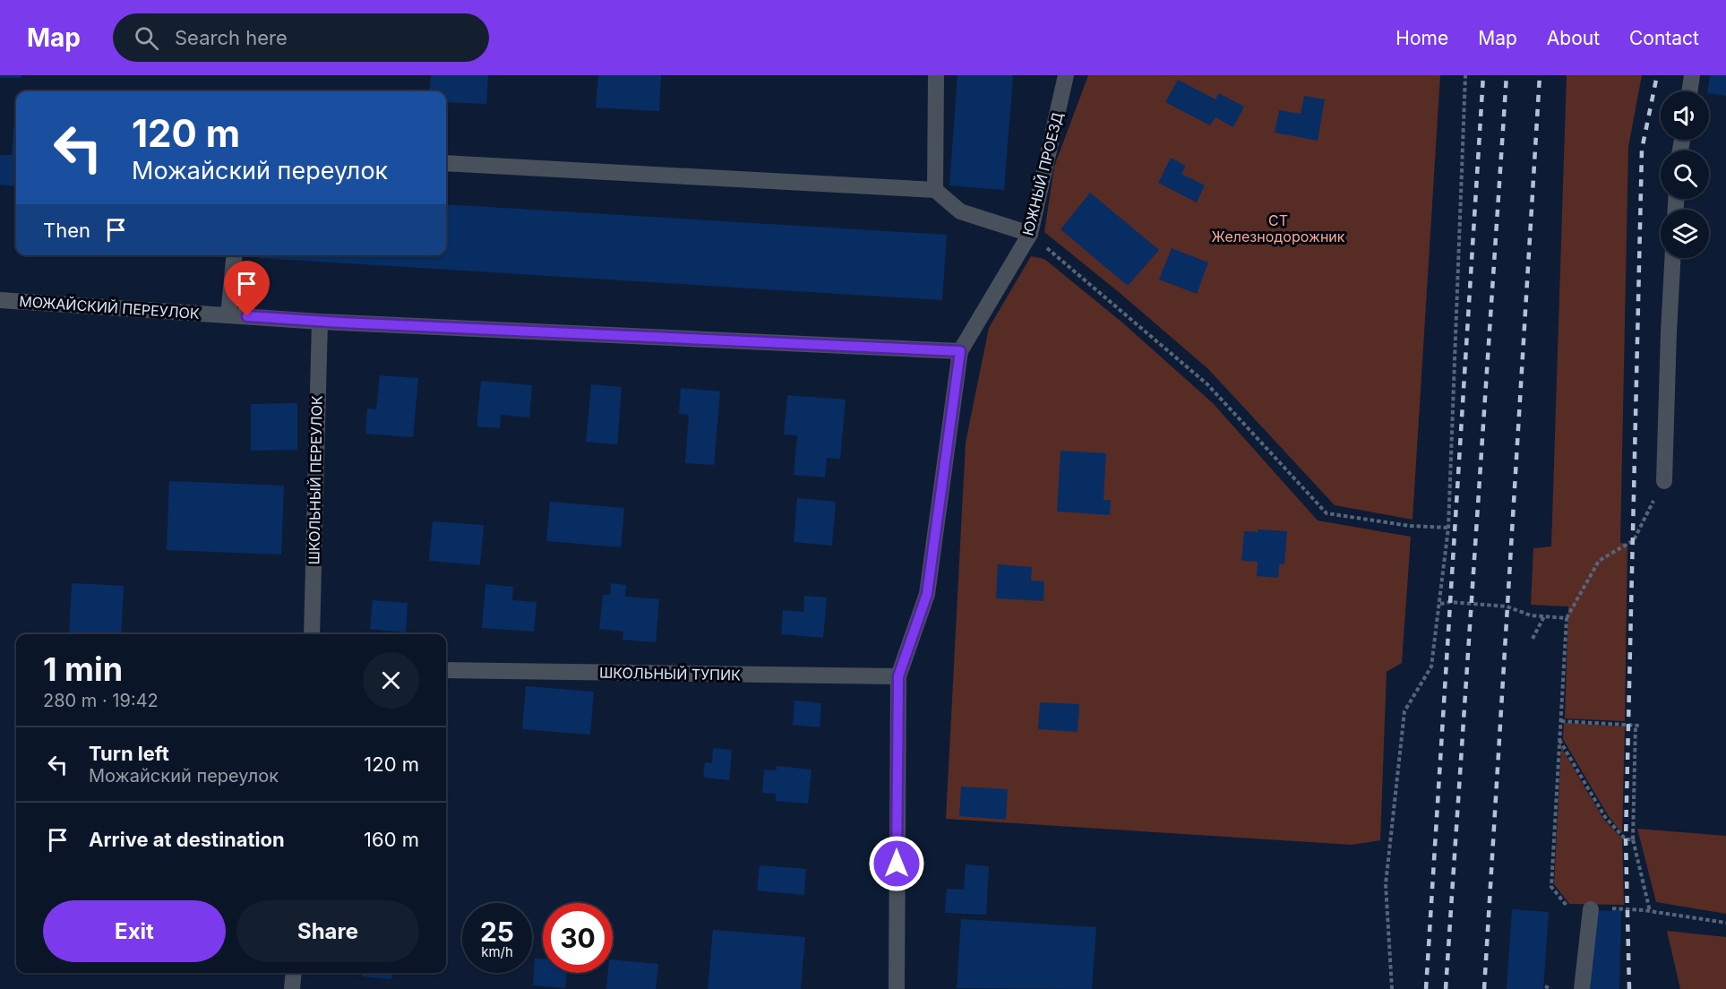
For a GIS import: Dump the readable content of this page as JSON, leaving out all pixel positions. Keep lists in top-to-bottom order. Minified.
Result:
{"streets":{"street":["ЮЖНЫЙ ПРОЕЗД","МОЖАЙСКИЙ ПЕРЕУЛОК","ШКОЛЬНЫЙ ПЕРЕУЛОК","ШКОЛЬНЫЙ ТУПИК"]},"crossings":[["ЮЖНЫЙ ПРОЕЗД","МОЖАЙСКИЙ ПЕРЕУЛОК"],["ЮЖНЫЙ ПРОЕЗД","ШКОЛЬНЫЙ ТУПИК"],["МОЖАЙСКИЙ ПЕРЕУЛОК","ШКОЛЬНЫЙ ПЕРЕУЛОК"]],"parks":["СТ Железнодорожник"],"page":{"header":"Map","search":"Search here","nav":["Home","Map","About","Contact"],"turn":["120 m","Можайский переулок"],"then":"Then","heading":["1 min","280 m · 19:42"],"list":[{"name":"Turn left","note":"Можайский переулок","value":"120 m"},{"name":"Arrive at destination","value":"160 m"}],"buttons":["Exit","Share"],"speed":"25 km/h","limit":"30"}}
